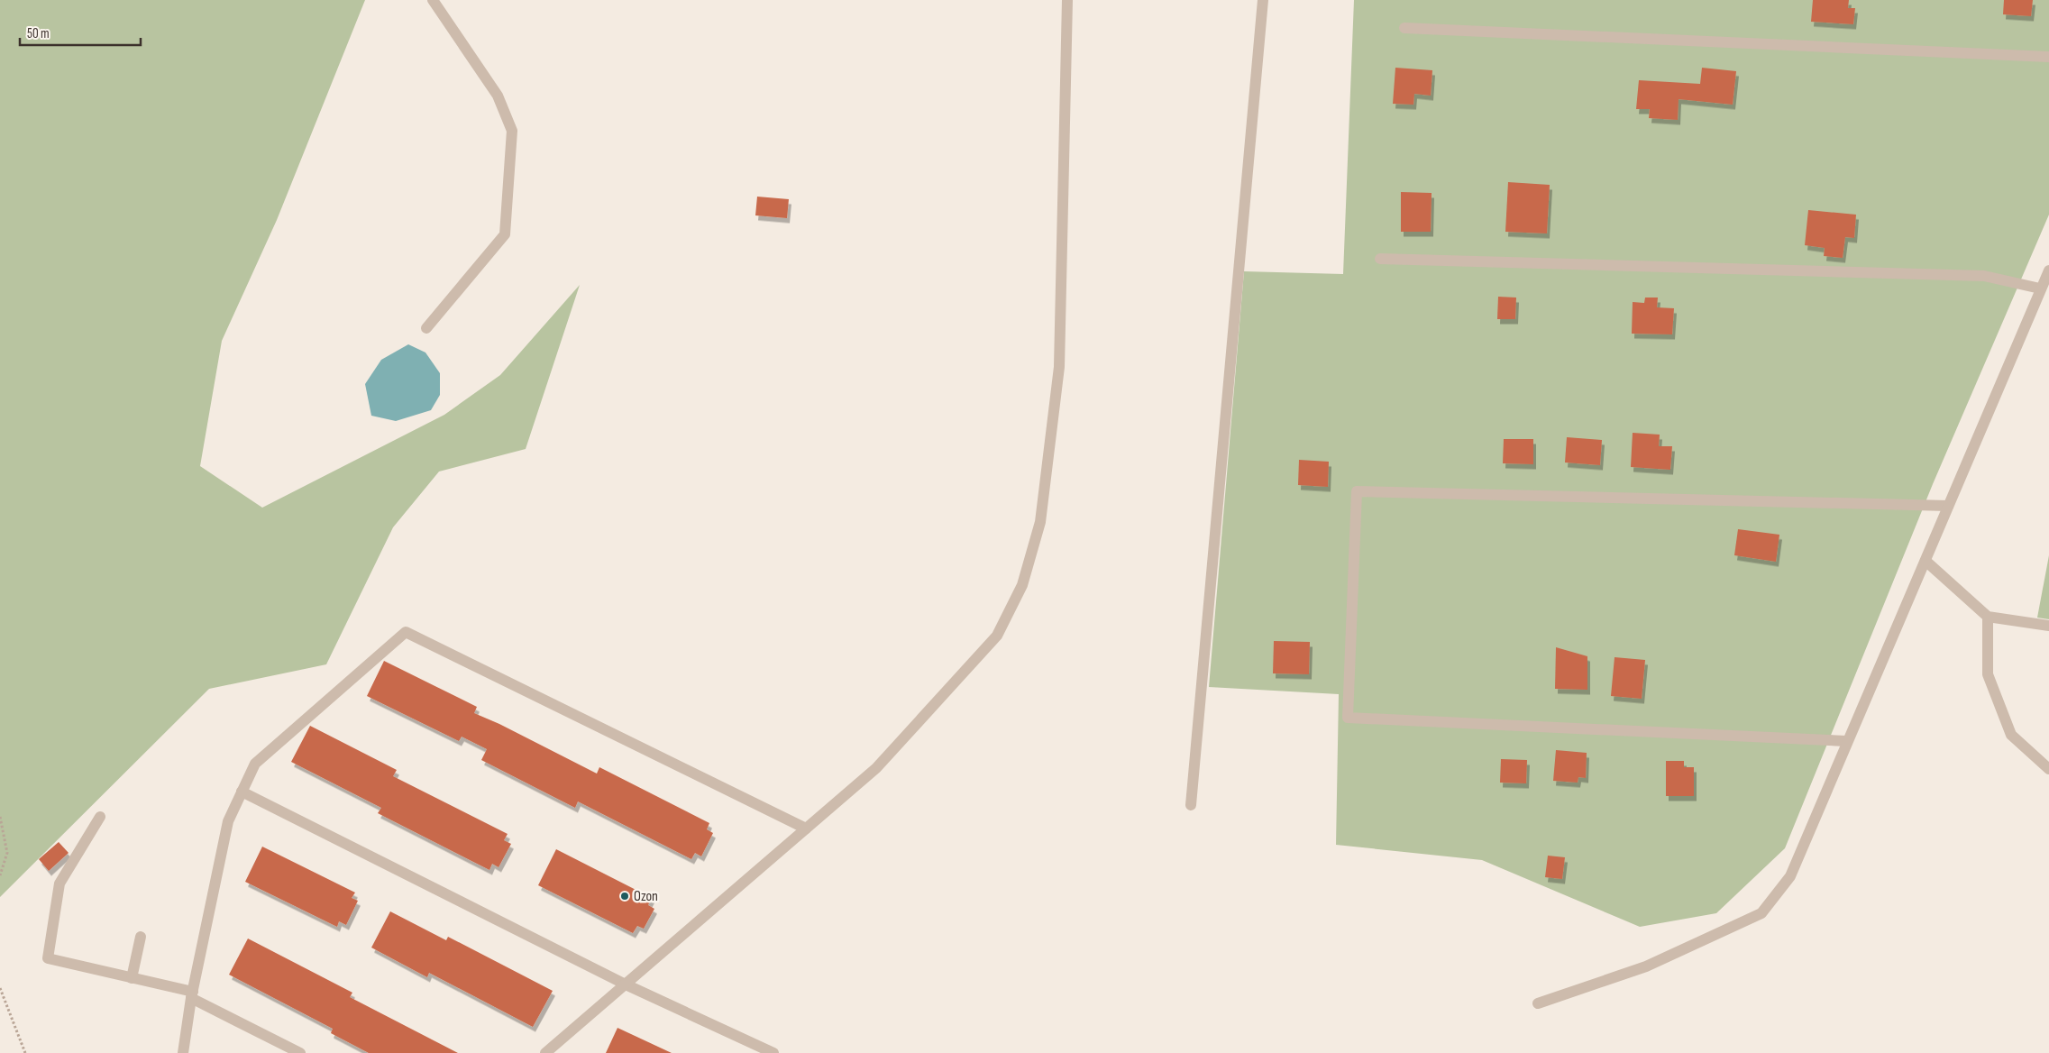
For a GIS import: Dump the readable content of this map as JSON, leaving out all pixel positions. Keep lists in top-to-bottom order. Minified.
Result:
{"places":["Ozon"],"scale_bar":"50 m"}
